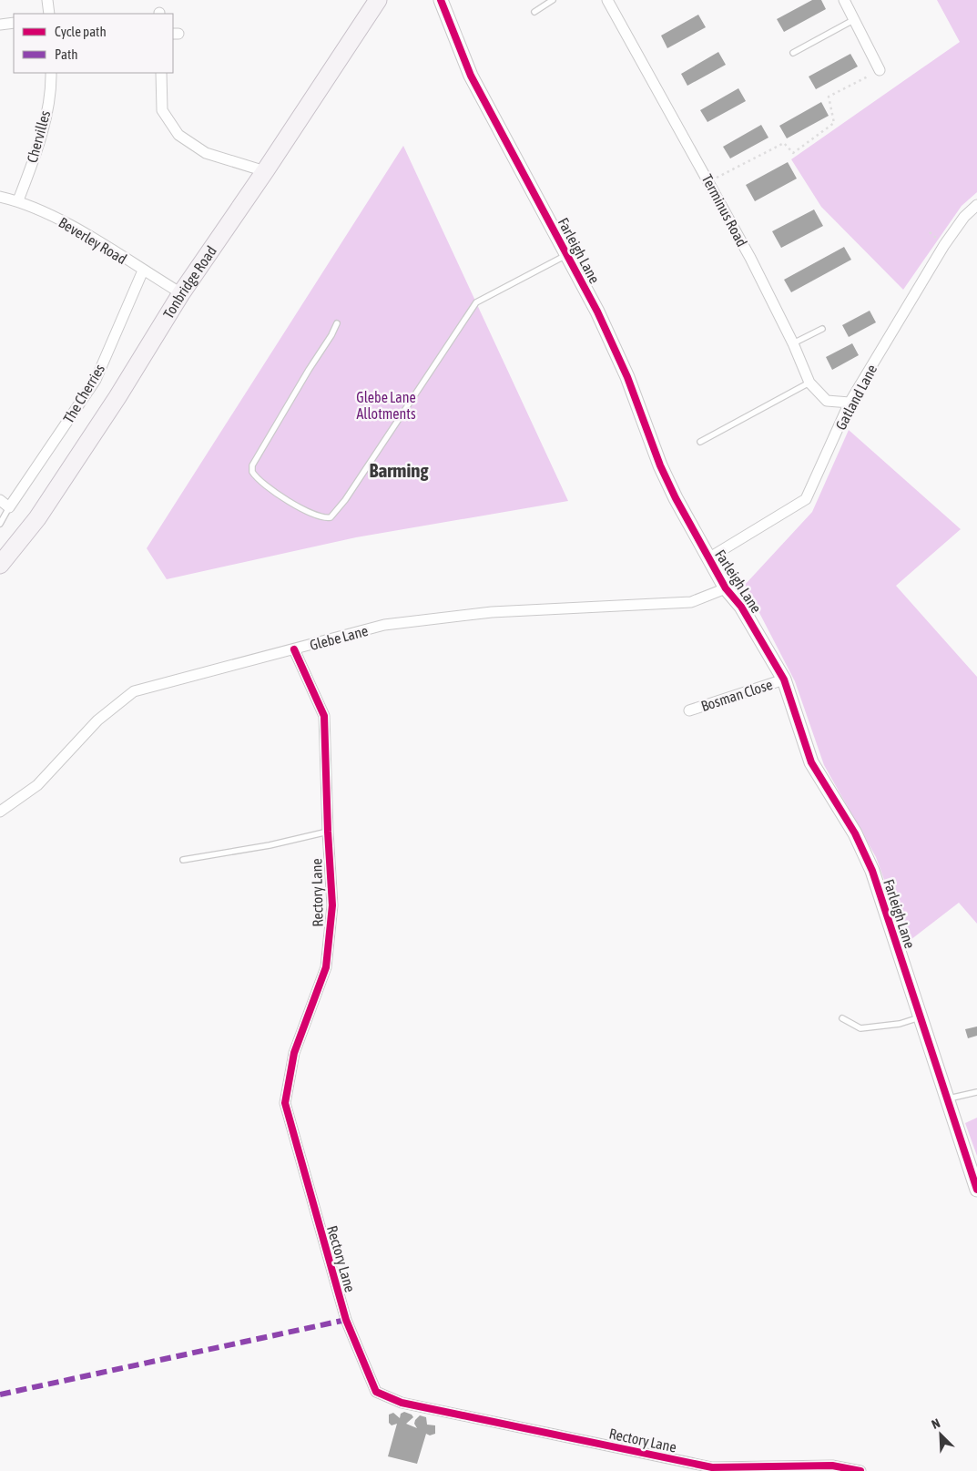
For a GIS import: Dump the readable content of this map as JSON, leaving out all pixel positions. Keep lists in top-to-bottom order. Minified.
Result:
{"streets":{"main road":["Tonbridge Road"],"street":["Chervilles","Terminus Road","Beverley Road","Farleigh Lane","The Cherries","Gatland Lane","Glebe Lane","Bosman Close","Rectory Lane"]},"crossings":[["Chervilles","Beverley Road"],["Terminus Road","Gatland Lane"],["Beverley Road","Tonbridge Road"],["Beverley Road","The Cherries"],["Farleigh Lane","Gatland Lane"],["Farleigh Lane","Glebe Lane"],["Farleigh Lane","Bosman Close"],["Glebe Lane","Rectory Lane"]],"districts":["Barming"],"parks":["Glebe Lane Allotments"],"legend":["Cycle path","Path"],"north":"top left"}
